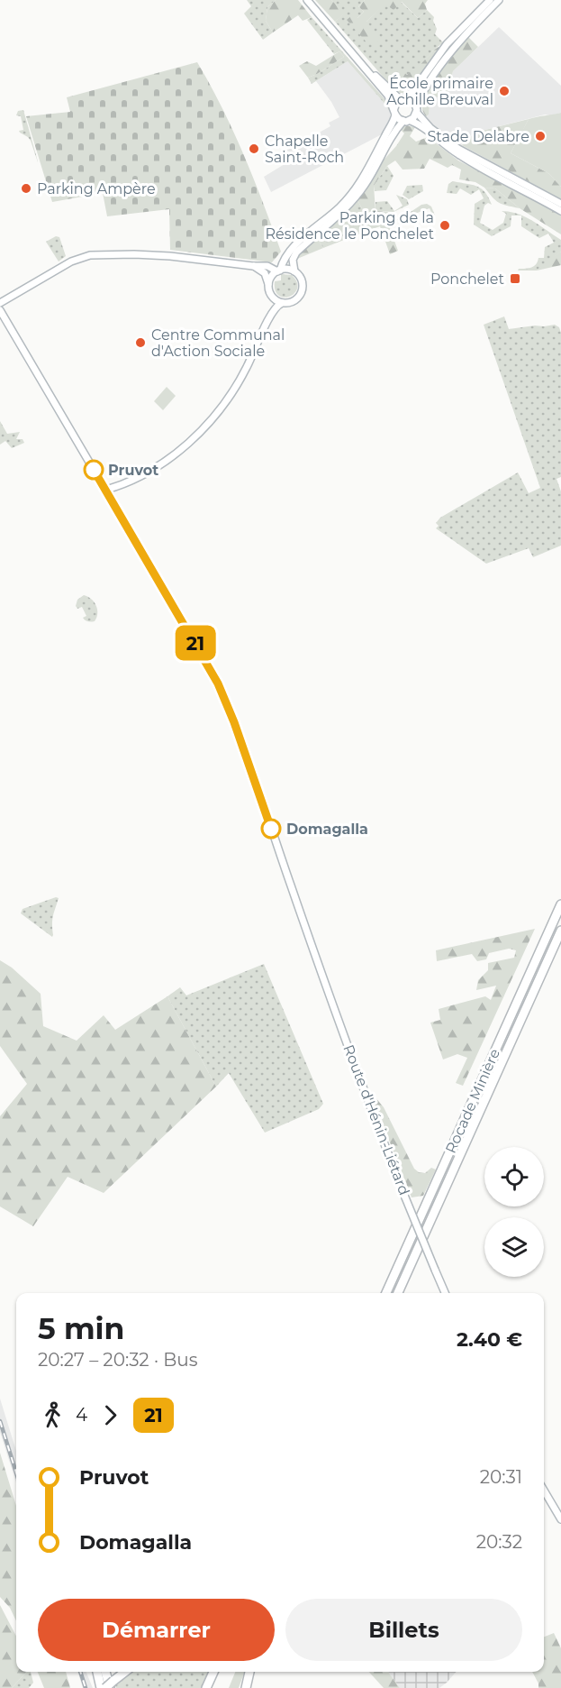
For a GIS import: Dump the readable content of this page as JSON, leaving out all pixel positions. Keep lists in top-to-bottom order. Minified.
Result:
{"streets":{"highway":["Rocade Minière"],"main road":["Route d'Hénin-Liétard"]},"places":{"other":["École primaire Achille Breuval","Stade Delabre","Chapelle Saint-Roch","Parking Ampère","Parking de la Résidence le Ponchelet","Centre Communal d'Action Sociale","Pruvot","Domagalla"],"transit":["Ponchelet"]},"lines":["bus line 21"],"page":{"on_map":"21","heading":["5 min","20:27 – 20:32 · Bus","2.40 €"],"legs":["4","21"],"list":[{"name":"Pruvot","value":"20:31"},{"name":"Domagalla","value":"20:32"}],"buttons":["Démarrer","Billets"]}}
